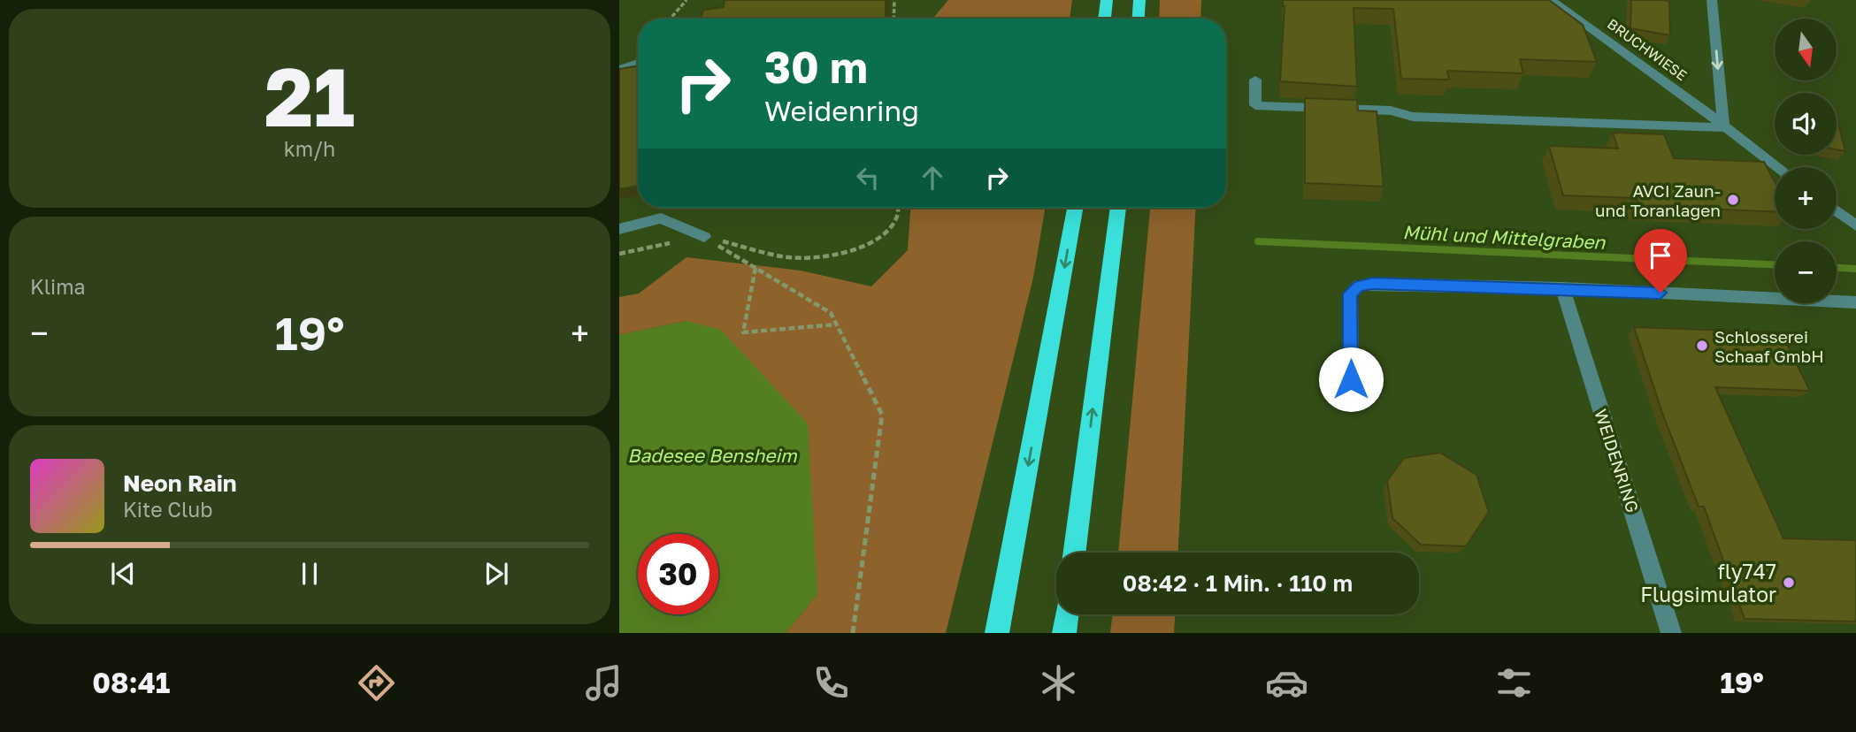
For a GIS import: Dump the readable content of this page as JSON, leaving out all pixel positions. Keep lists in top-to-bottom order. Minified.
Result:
{"streets":{"street":["BRUCHWIESE","WEIDENRING"]},"water":["Mühl und Mittelgraben","Badesee Bensheim"],"places":["AVCI Zaun- und Toranlagen","Schlosserei Schaaf GmbH","fly747 Flugsimulator"],"north":"bottom","page":{"tile":[["21","km/h"],"Klima"],"map_buttons":["+","−"],"turn":["30 m","Weidenring"],"heat":["−","19°","+"],"song":["Neon Rain","Kite Club"],"limit":"30","trip":"08:42 · 1 Min. · 110 m","tabs":["08:41","19°"]}}
